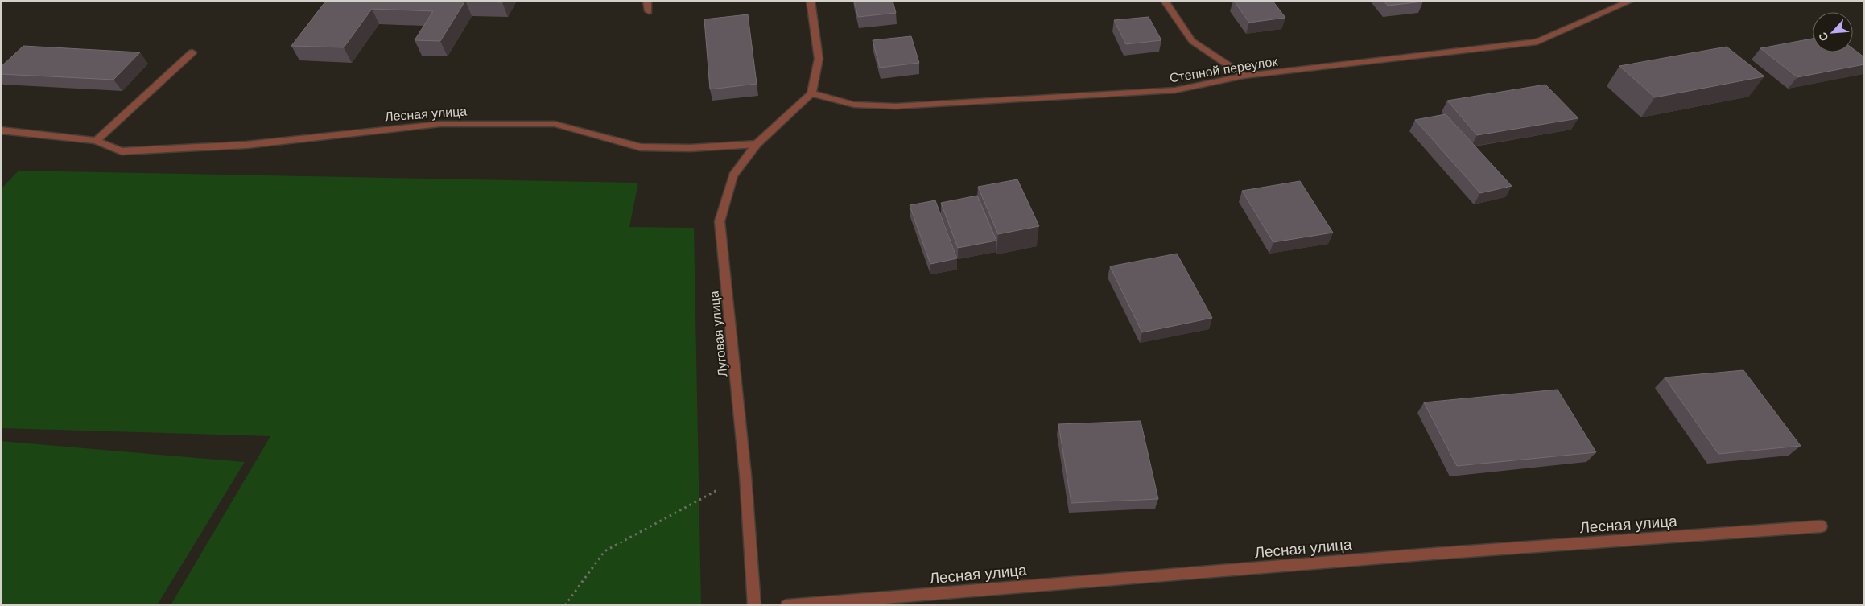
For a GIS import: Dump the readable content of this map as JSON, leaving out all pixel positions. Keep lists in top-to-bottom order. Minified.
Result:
{"streets":{"street":["Степной переулок","Лесная улица","Луговая улица"]},"crossings":[["Степной переулок","Луговая улица"],["Лесная улица","Луговая улица"]],"north":"bottom left"}
